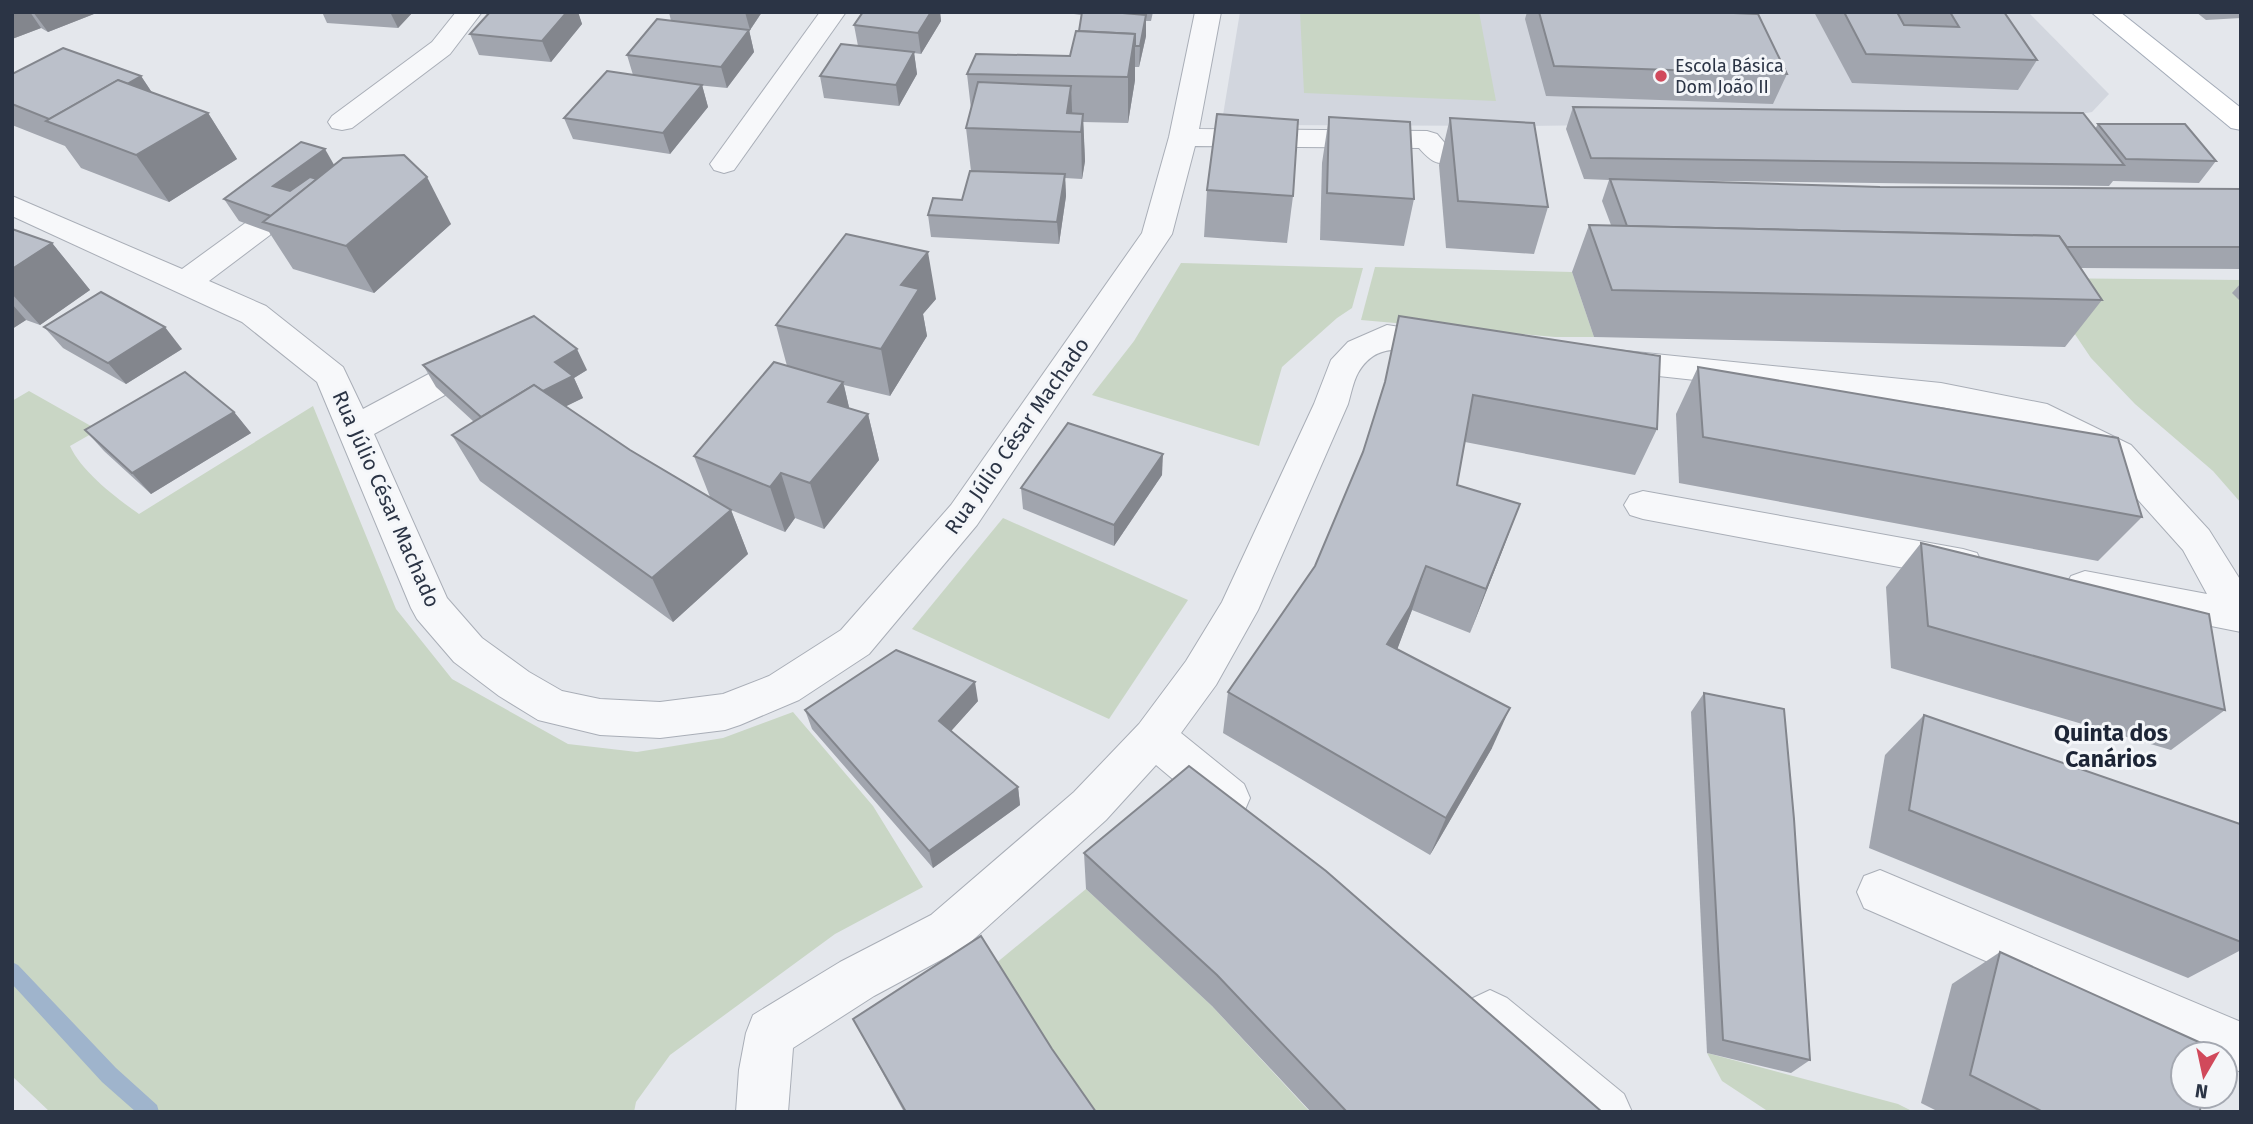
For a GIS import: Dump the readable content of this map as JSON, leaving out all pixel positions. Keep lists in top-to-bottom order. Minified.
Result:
{"streets":{"street":["Rua Júlio César Machado"]},"districts":["Quinta dos Canários"],"places":["Escola Básica Dom João II"],"north":"bottom"}
